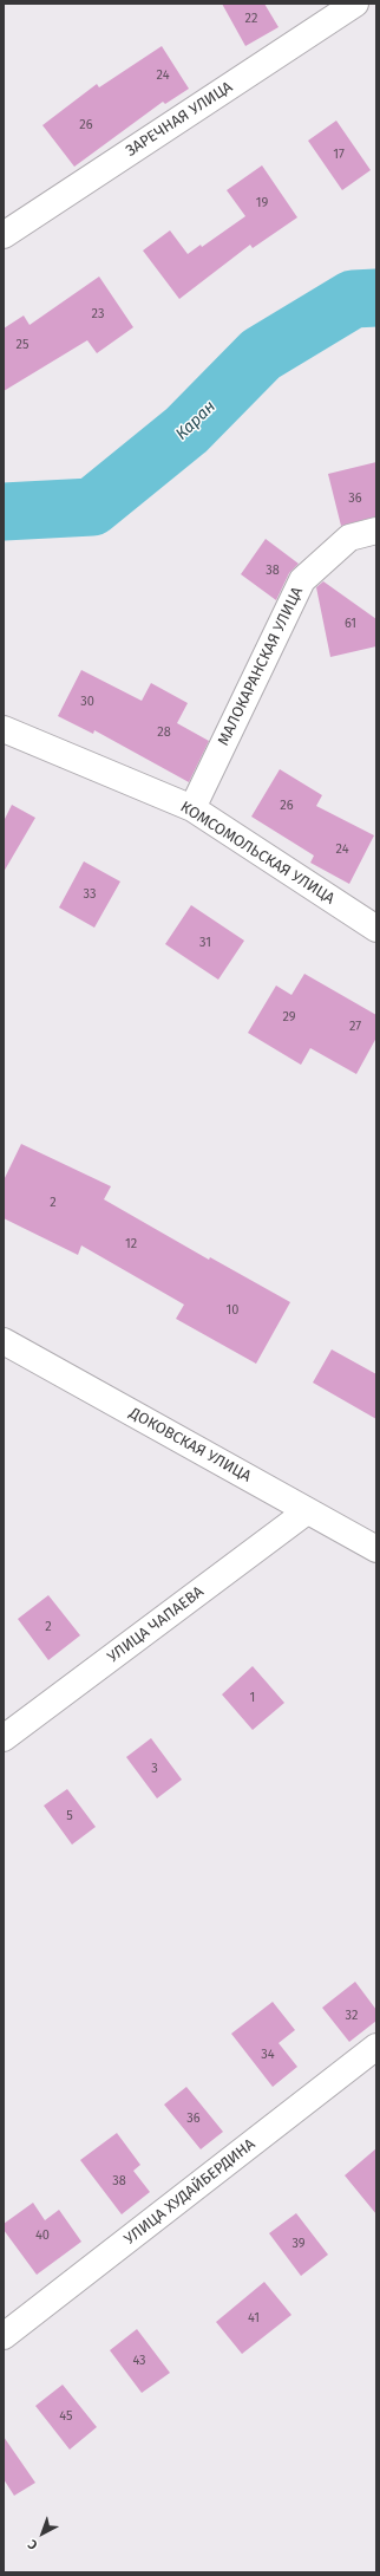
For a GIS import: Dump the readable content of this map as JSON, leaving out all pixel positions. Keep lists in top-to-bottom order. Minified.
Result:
{"streets":{"street":["ЗАРЕЧНАЯ УЛИЦА","МАЛОКАРАНСКАЯ УЛИЦА","КОМСОМОЛЬСКАЯ УЛИЦА","ДОКОВСКАЯ УЛИЦА","УЛИЦА ЧАПАЕВА","УЛИЦА ХУДАЙБЕРДИНА"]},"crossings":[["МАЛОКАРАНСКАЯ УЛИЦА","КОМСОМОЛЬСКАЯ УЛИЦА"],["ДОКОВСКАЯ УЛИЦА","УЛИЦА ЧАПАЕВА"]],"water":["Каран"],"house_numbers":["22","24","26","17","19","23","25","36","38","61","30","28","26","24","33","31","29","27","2","12","10","2","1","3","5","32","34","36","38","40","39","41","43","45"],"north":"bottom left"}
